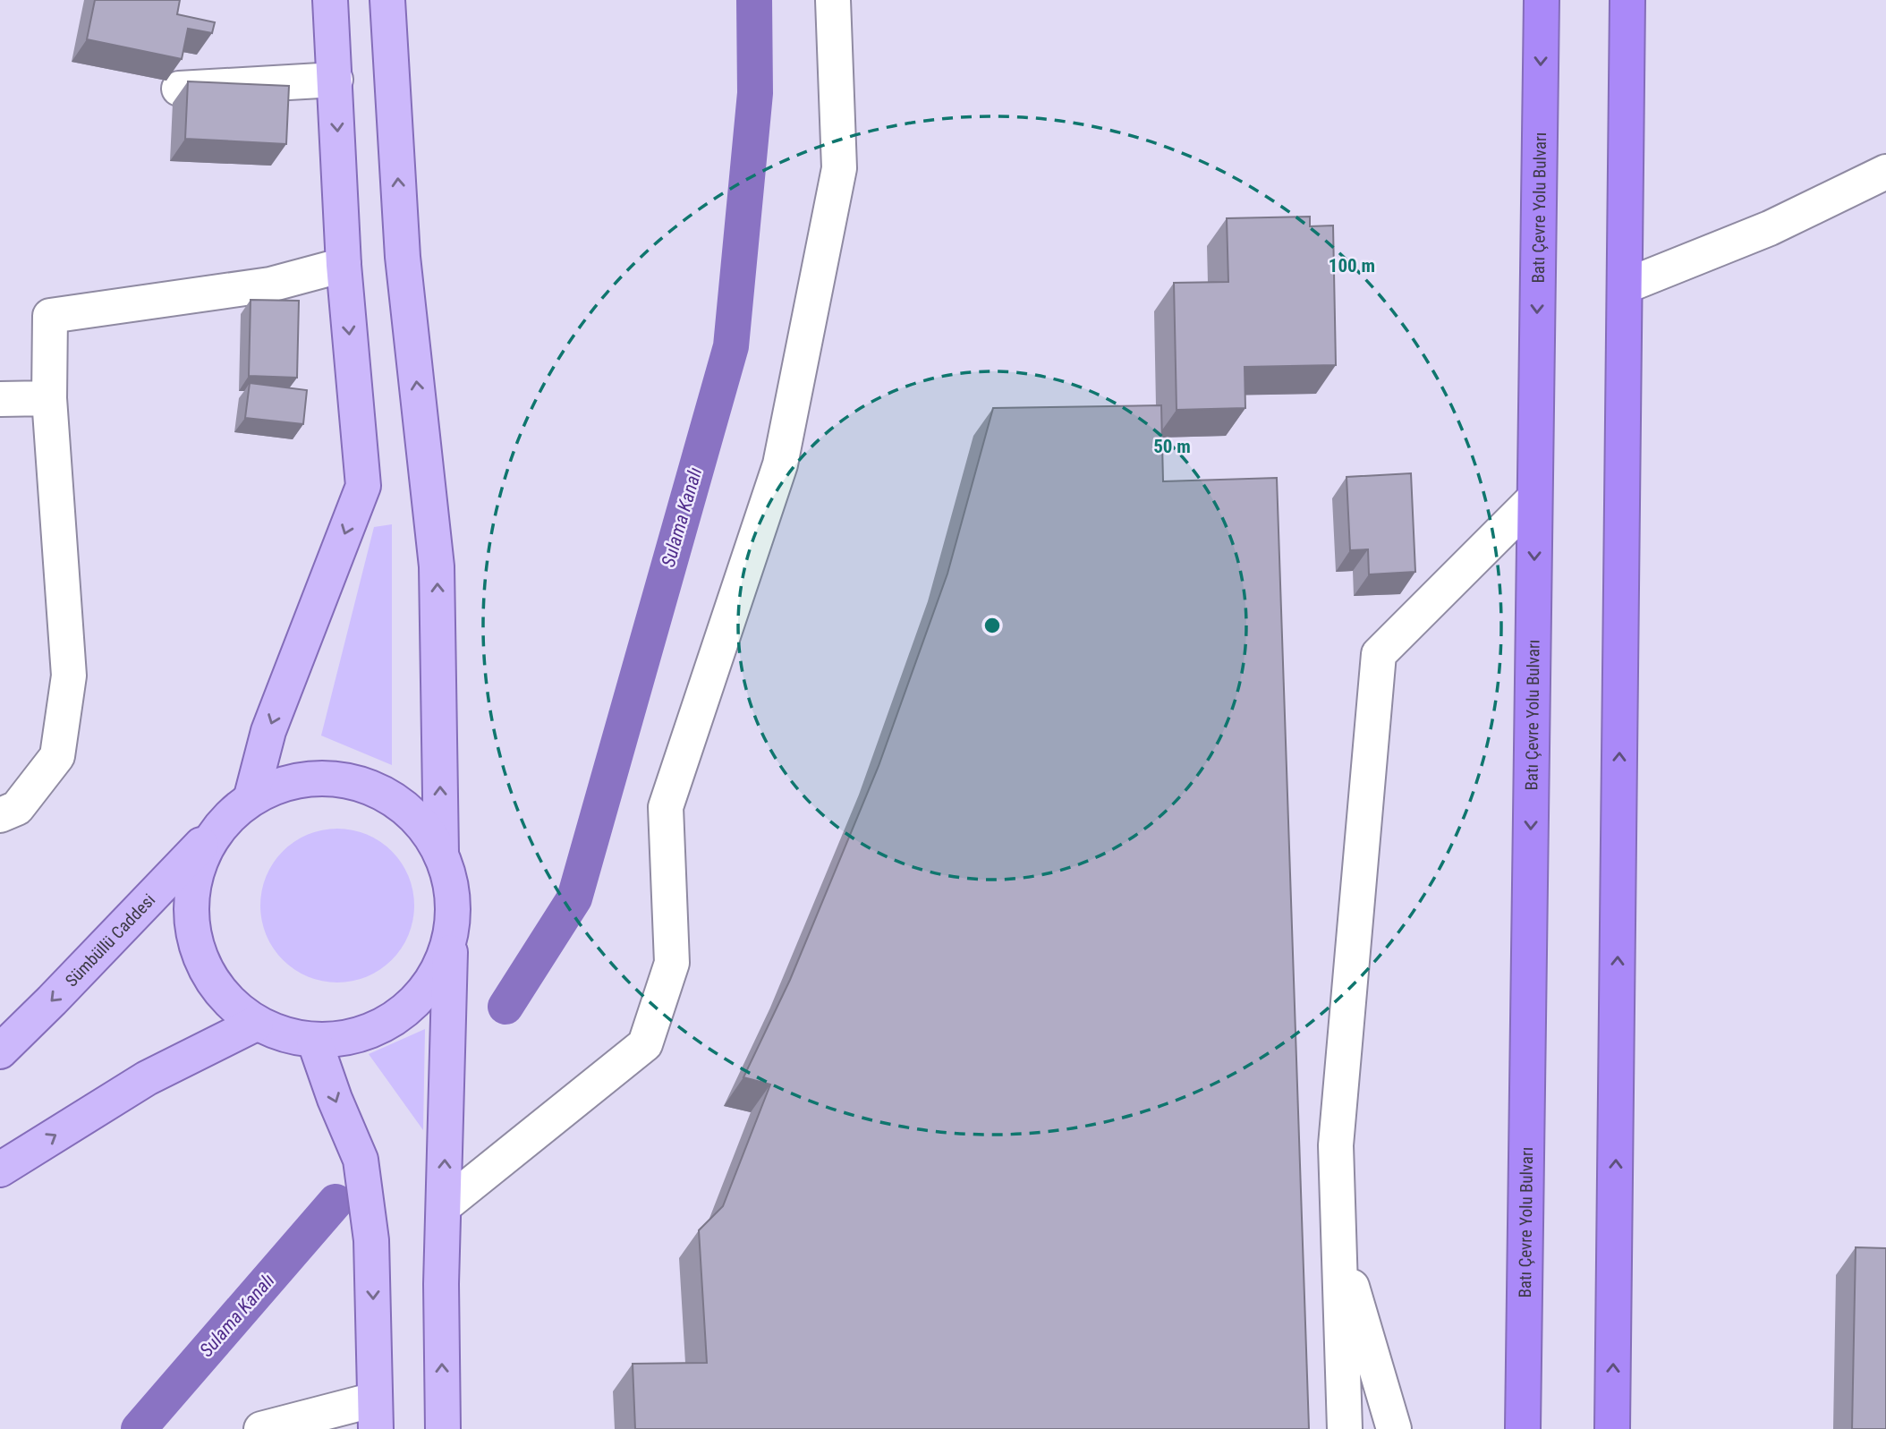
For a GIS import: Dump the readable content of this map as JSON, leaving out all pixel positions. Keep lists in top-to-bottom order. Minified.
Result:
{"streets":{"highway":["Batı Çevre Yolu Bulvarı"],"main road":["Sümbüllü Caddesi"]},"water":["Sulama Kanalı"],"rings":["100 m","50 m"]}
